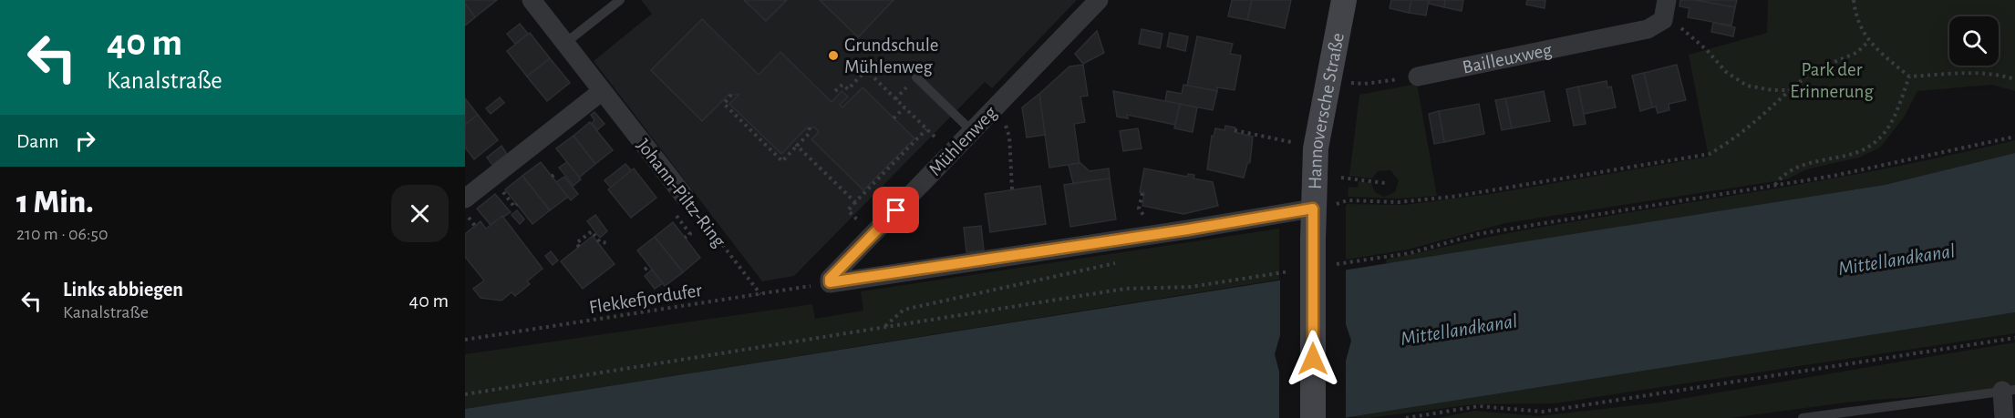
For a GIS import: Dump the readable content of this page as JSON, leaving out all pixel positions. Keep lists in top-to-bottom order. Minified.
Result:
{"streets":{"main road":["Hannoversche Straße"],"street":["Bailleuxweg","Mühlenweg","Johann-Piltz-Ring"],"path":["Flekkefjordufer"]},"crossings":[["Mühlenweg","Flekkefjordufer"],["Johann-Piltz-Ring","Flekkefjordufer"]],"water":["Mittellandkanal"],"parks":["Park der Erinnerung"],"places":["Grundschule Mühlenweg"],"page":{"turn":["40 m","Kanalstraße"],"then":"Dann","heading":["1 Min.","210 m · 06:50"],"list":[{"name":"Links abbiegen","note":"Kanalstraße","value":"40 m"}]}}
